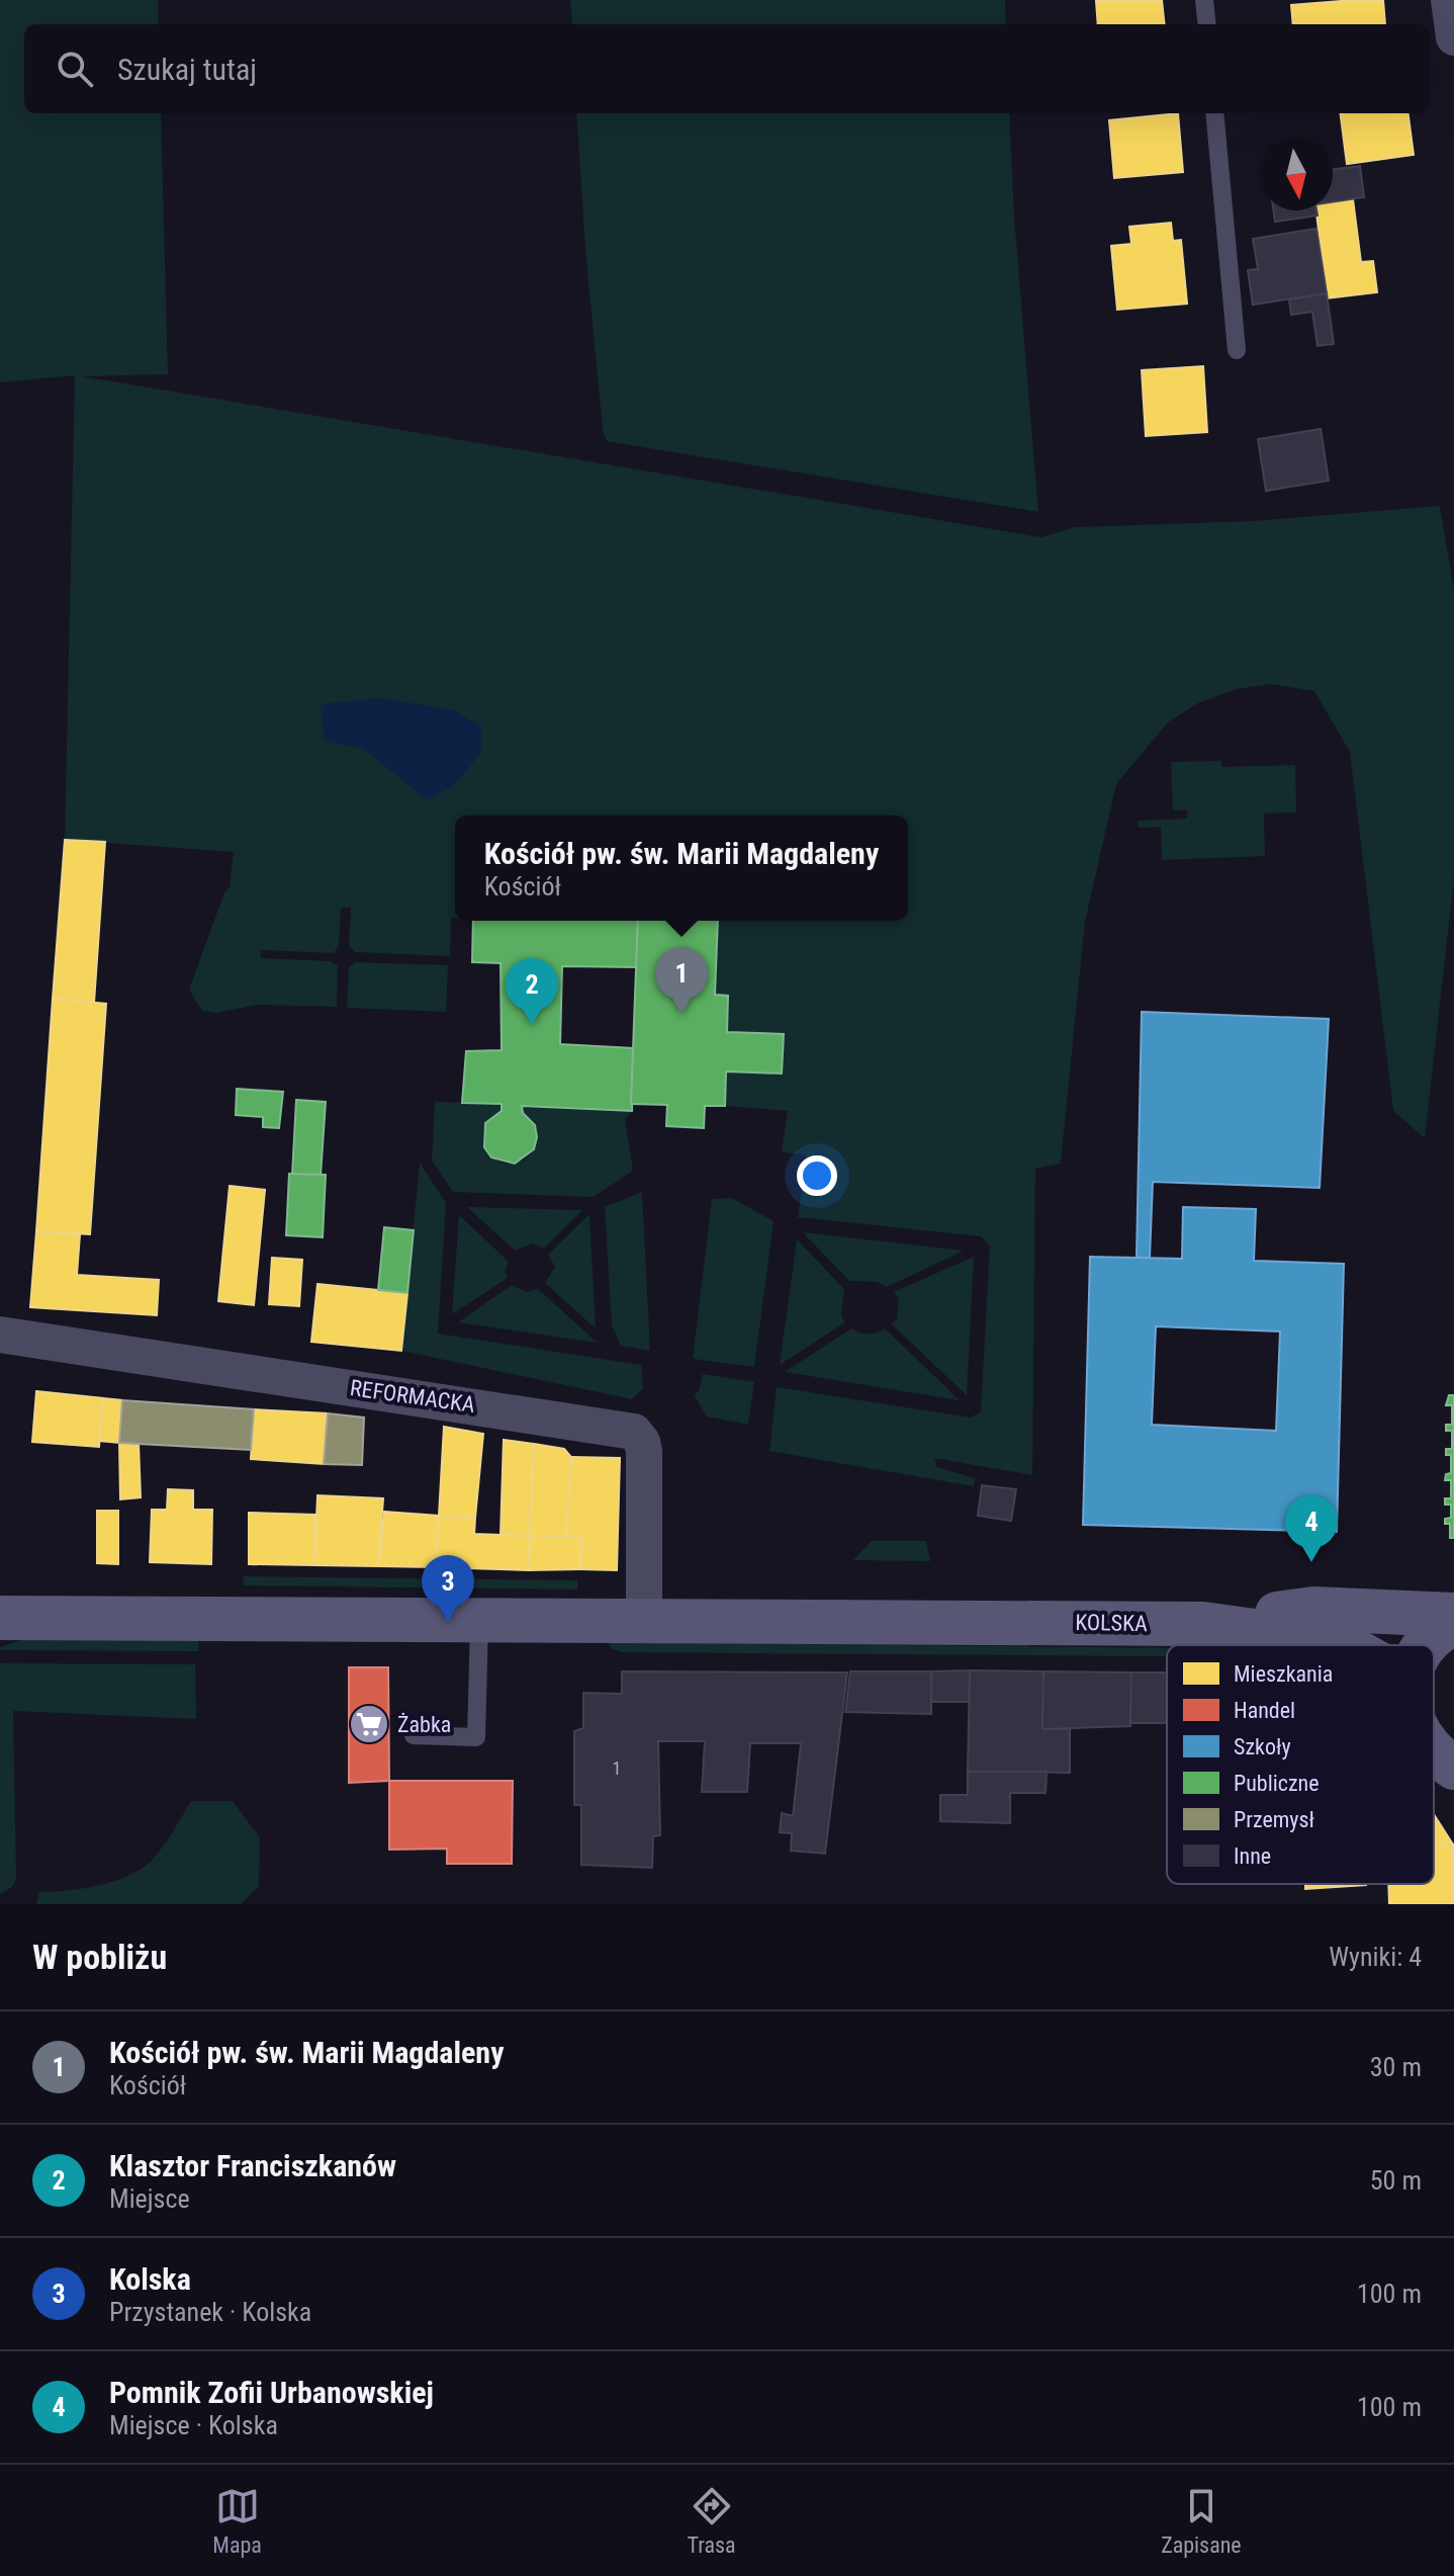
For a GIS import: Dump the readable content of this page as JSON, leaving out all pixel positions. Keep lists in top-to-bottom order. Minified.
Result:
{"streets":{"street":["REFORMACKA","KOLSKA"]},"crossings":[["REFORMACKA","KOLSKA"]],"places":{"supermarket":["Żabka"]},"house_numbers":["1"],"legend":["Mieszkania","Handel","Szkoły","Publiczne","Przemysł","Inne"],"north":"bottom","page":{"search":"Szukaj tutaj","popup":["Kościół pw. św. Marii Magdaleny","Kościół"],"pins":["1","2","4","3"],"heading":["W pobliżu","Wyniki: 4"],"list":[{"mark":"1","name":"Kościół pw. św. Marii Magdaleny","note":"Kościół","value":"30 m"},{"mark":"2","name":"Klasztor Franciszkanów","note":"Miejsce","value":"50 m"},{"mark":"3","name":"Kolska","note":"Przystanek · Kolska","value":"100 m"},{"mark":"4","name":"Pomnik Zofii Urbanowskiej","note":"Miejsce · Kolska","value":"100 m"}],"nav":["Mapa","Trasa","Zapisane"]}}
